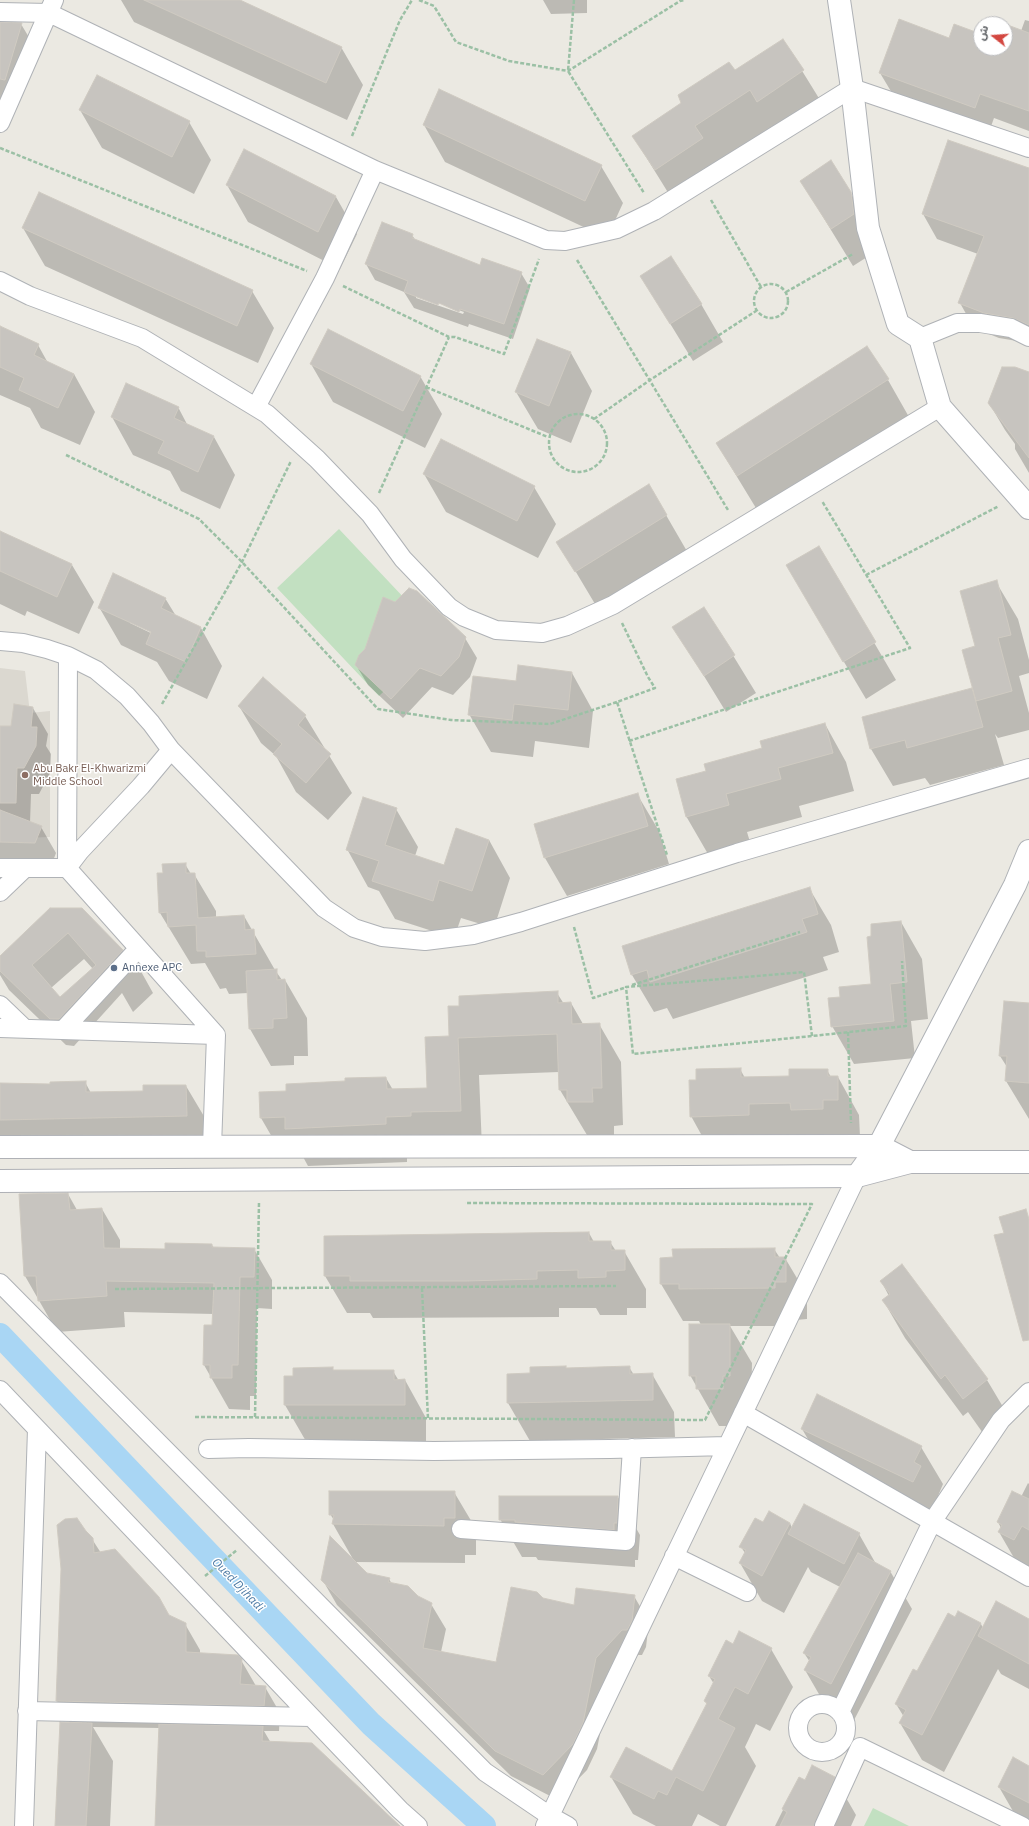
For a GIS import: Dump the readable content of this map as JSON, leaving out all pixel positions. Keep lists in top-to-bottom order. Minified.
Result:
{"water":["Oued Djihadi"],"places":["Abu Bakr El-Khwarizmi Middle School","Annexe APC"],"north":"left"}
